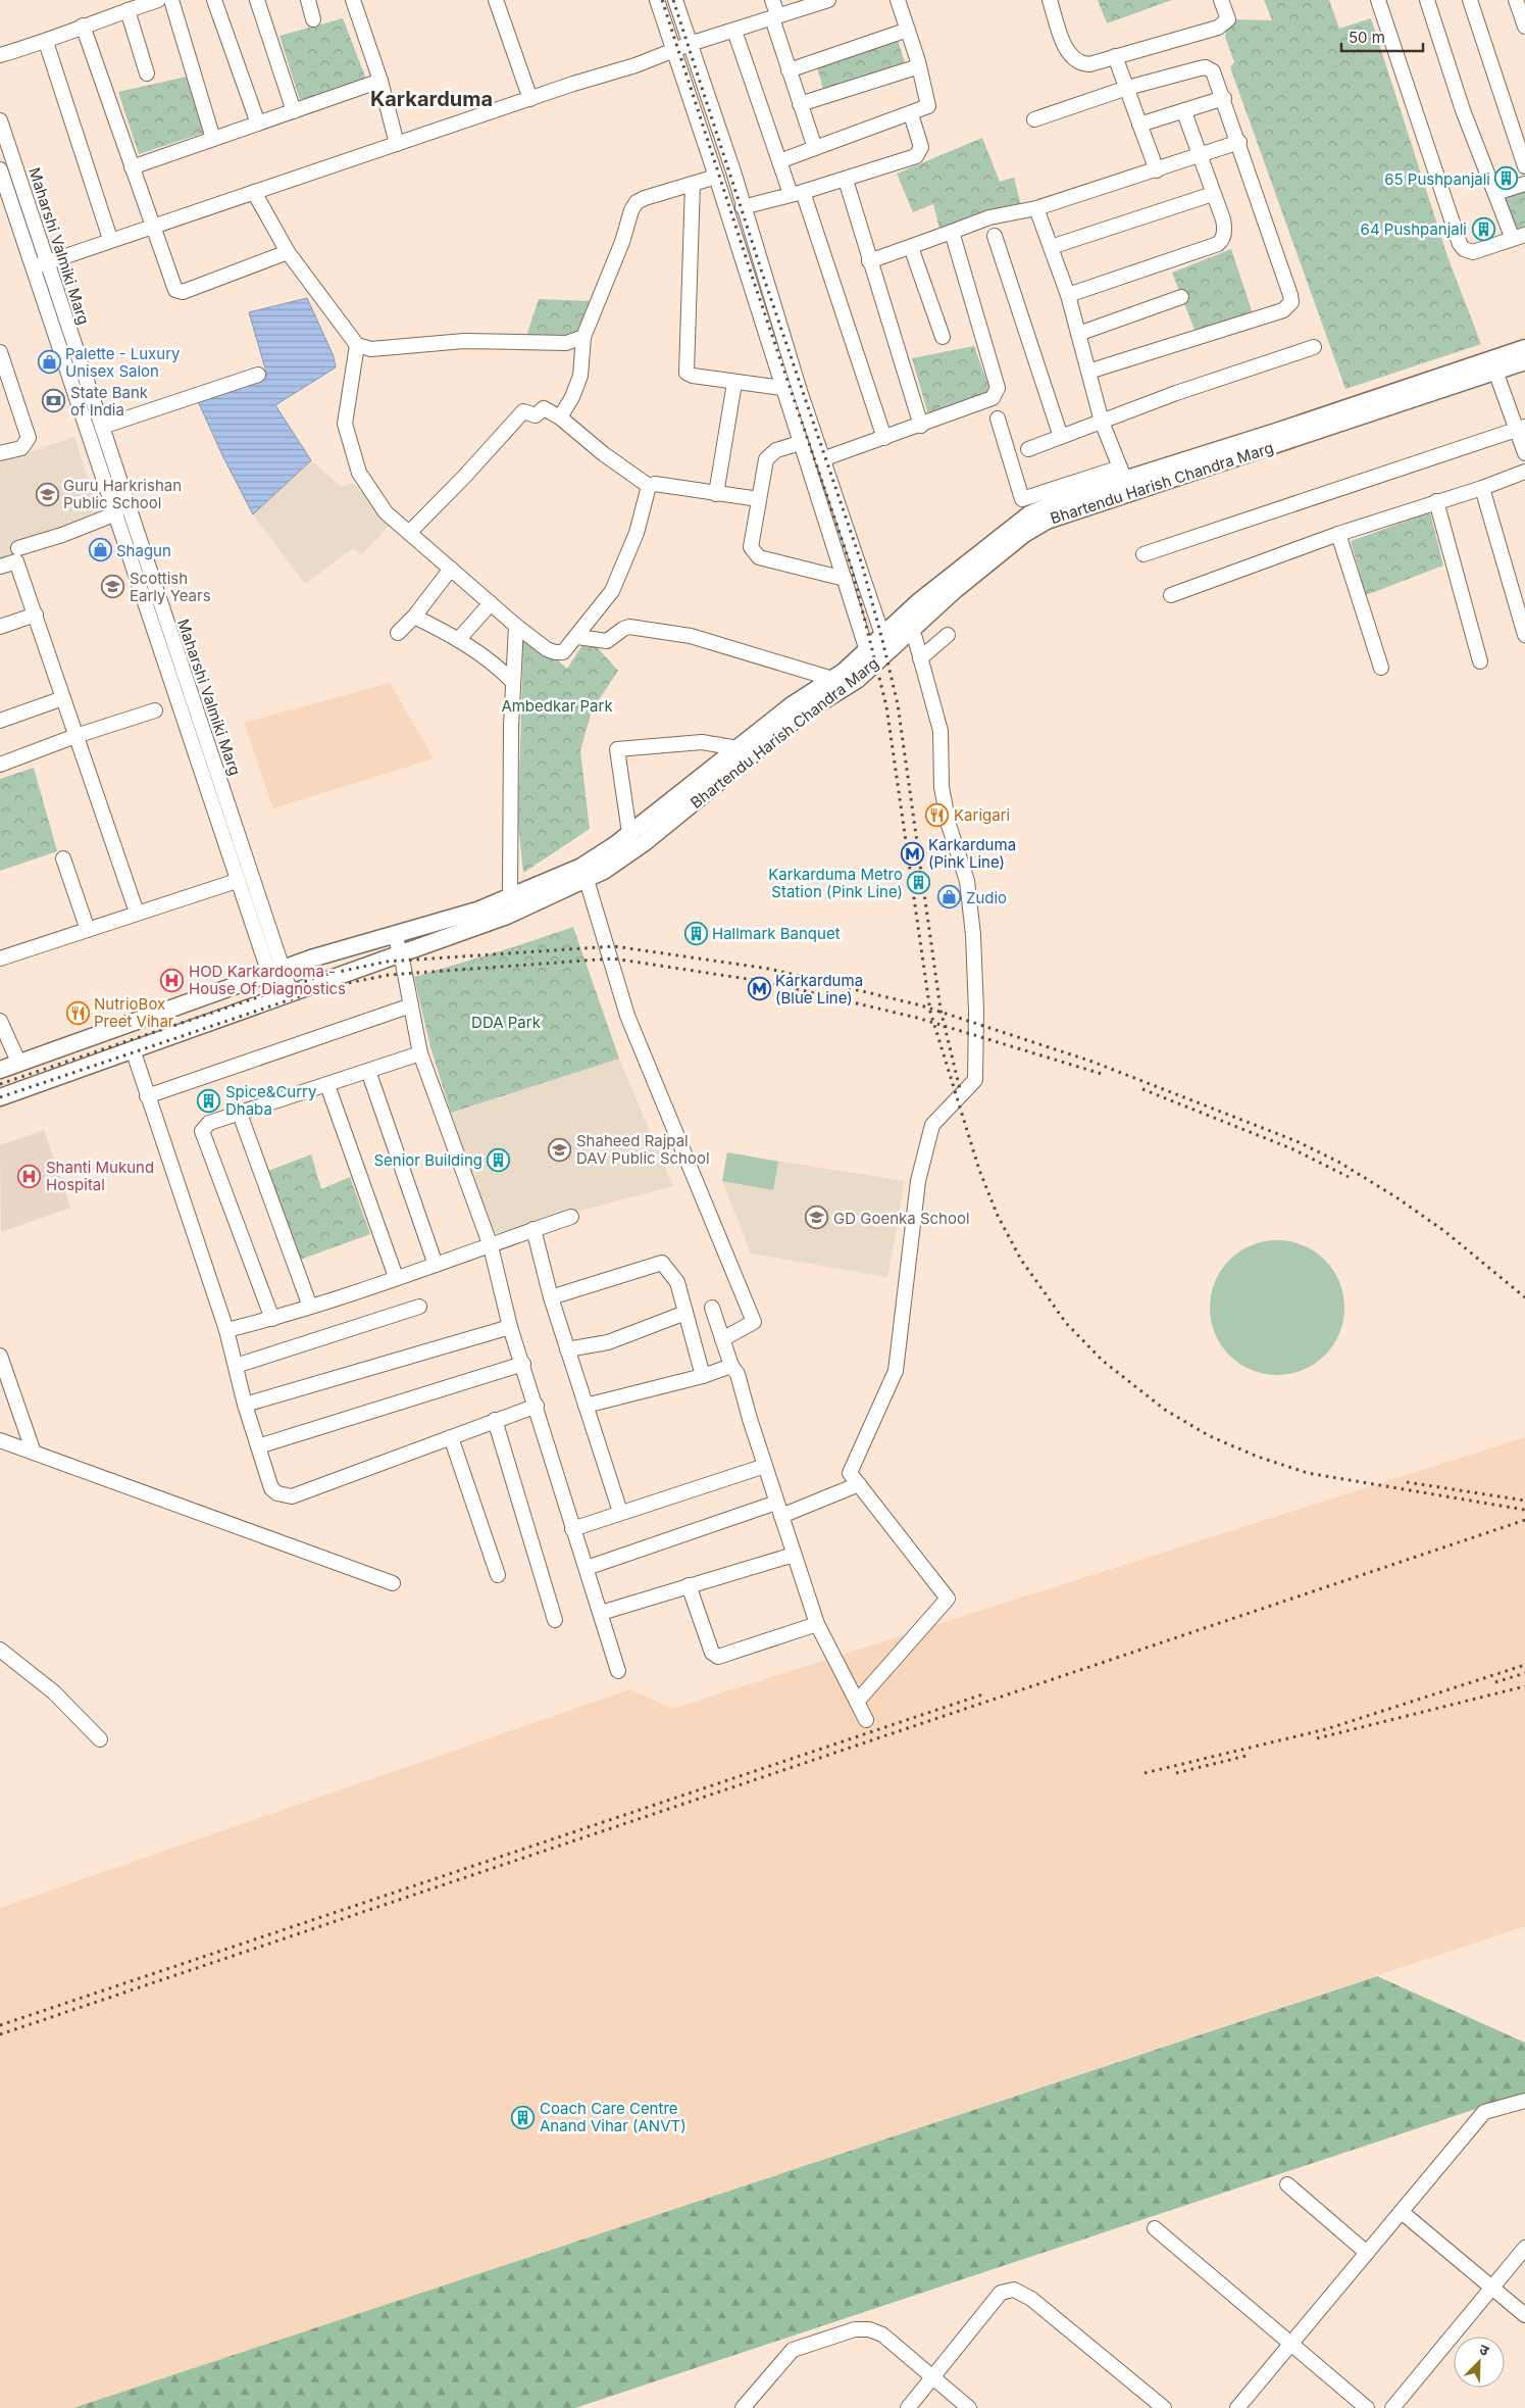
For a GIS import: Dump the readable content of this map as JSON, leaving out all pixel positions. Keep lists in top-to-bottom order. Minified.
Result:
{"streets":{"main road":["Bhartendu Harish Chandra Marg"],"street":["Maharshi Valmiki Marg"]},"crossings":[["Maharshi Valmiki Marg","Bhartendu Harish Chandra Marg"]],"districts":["Karkarduma"],"parks":["Ambedkar Park","DDA Park"],"places":{"building":["65 Pushpanjali","64 Pushpanjali","Karkarduma Metro Station (Pink Line)","Hallmark Banquet","Spice&Curry Dhaba","Senior Building","Coach Care Centre Anand Vihar (ANVT)"],"shop":["Palette - Luxury Unisex Salon","Shagun","Zudio"],"bank":["State Bank of India"],"school or university":["Guru Harkrishan Public School","Scottish Early Years","Shaheed Rajpal DAV Public School","GD Goenka School"],"restaurant":["Karigari","NutrioBox Preet Vihar"],"metro station":["Karkarduma (Pink Line)","Karkarduma (Blue Line)"],"hospital":["HOD Karkardooma - House Of Diagnostics","Shanti Mukund Hospital"]},"scale_bar":"50 m","north":"top right"}
